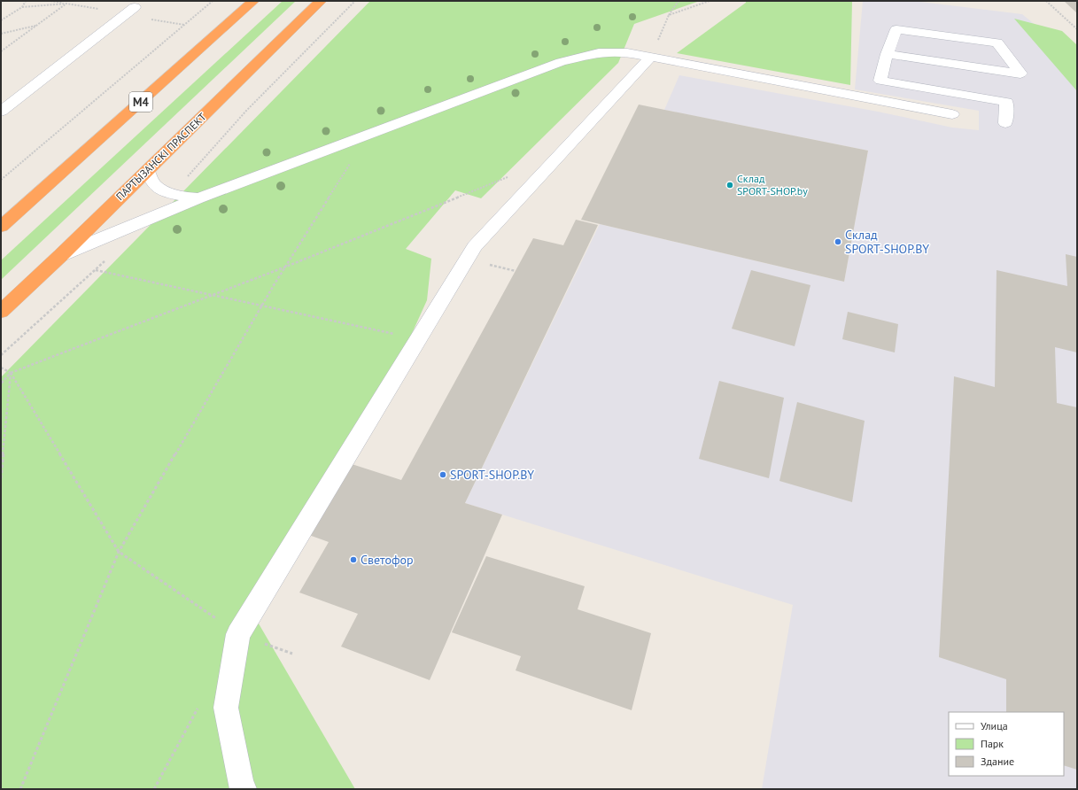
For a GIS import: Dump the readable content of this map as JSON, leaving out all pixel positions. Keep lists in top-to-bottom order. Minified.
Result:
{"streets":{"highway":["М4","ПАРТЫЗАНСКІ ПРАСПЕКТ"]},"places":["Склад SPORT-SHOP.by","Склад SPORT-SHOP.BY","SPORT-SHOP.BY","Светофор"],"legend":["Улица","Парк","Здание"]}
